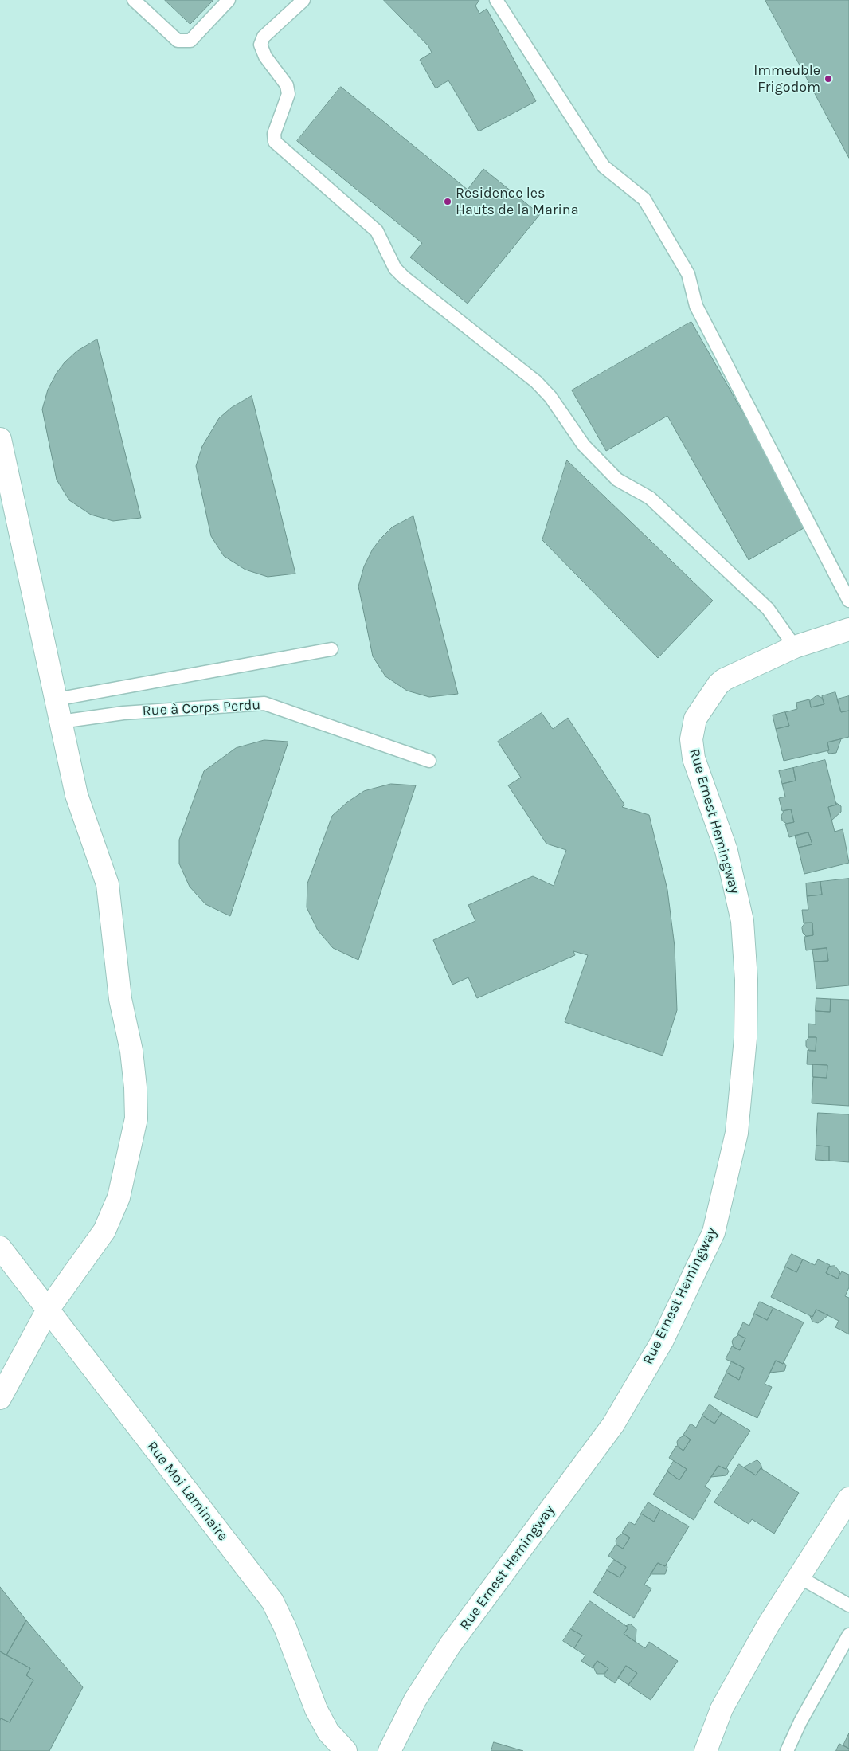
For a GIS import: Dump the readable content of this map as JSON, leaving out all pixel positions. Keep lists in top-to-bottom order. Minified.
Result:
{"streets":{"street":["Rue Ernest Hemingway","Rue Moi Laminaire"],"lane":["Rue à Corps Perdu"]},"places":["Immeuble Frigodom","Residence les Hauts de la Marina"]}
